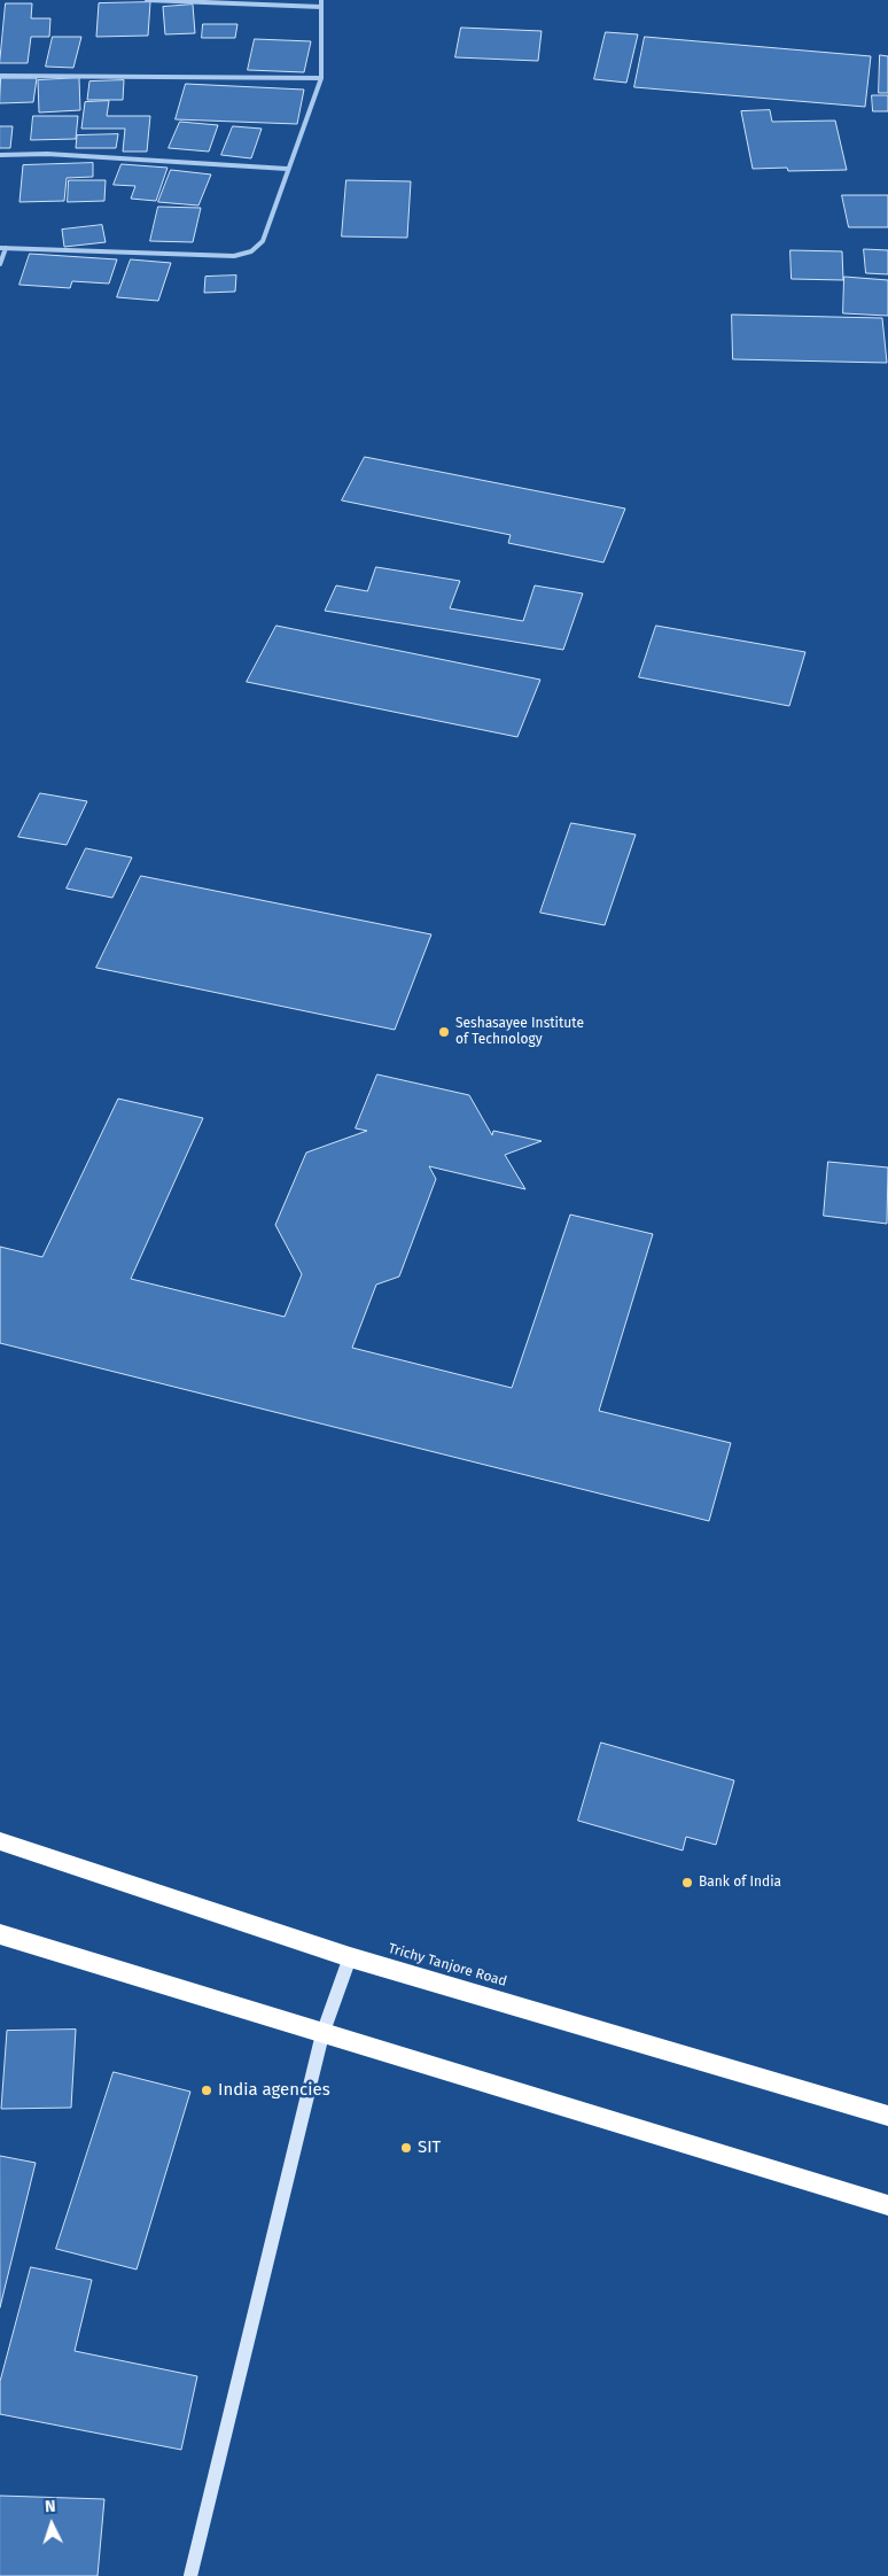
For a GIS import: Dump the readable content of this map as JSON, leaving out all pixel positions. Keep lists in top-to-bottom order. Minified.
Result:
{"streets":{"highway":["Trichy Tanjore Road"]},"places":["Seshasayee Institute of Technology","Bank of India","India agencies","SIT"],"north":"top"}
